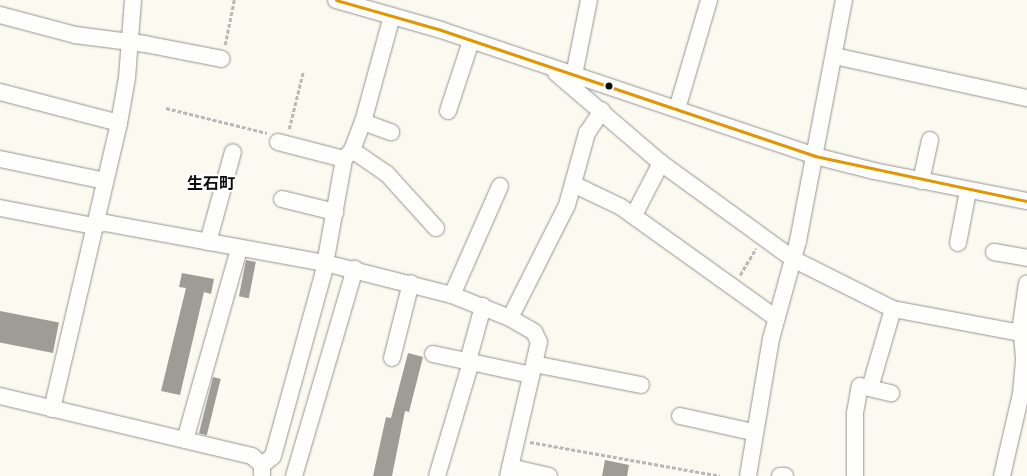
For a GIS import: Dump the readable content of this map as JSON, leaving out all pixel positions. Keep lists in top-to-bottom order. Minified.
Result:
{"districts":["生石町"]}
